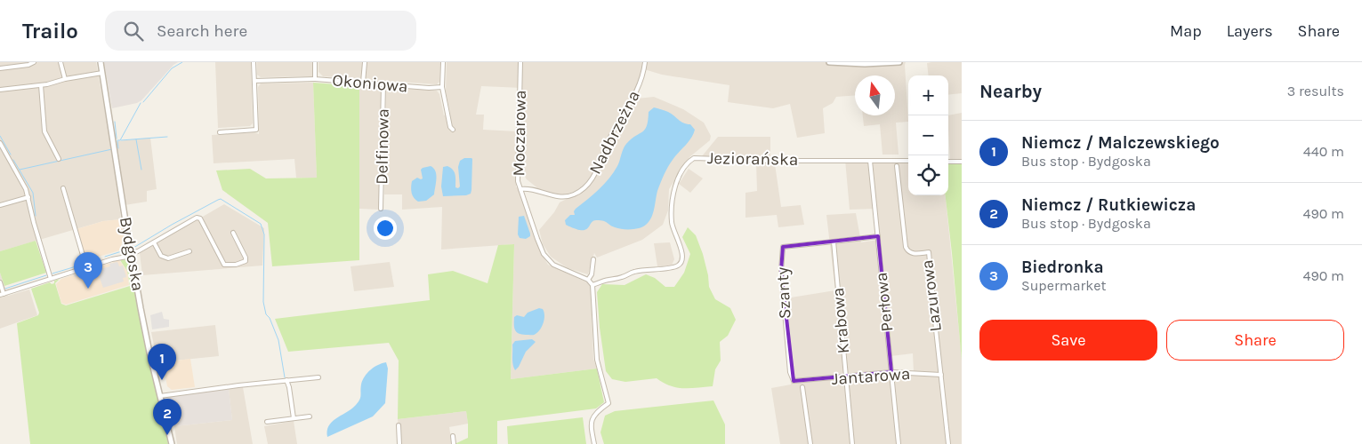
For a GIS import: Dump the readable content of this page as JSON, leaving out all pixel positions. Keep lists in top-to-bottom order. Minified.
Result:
{"streets":{"street":["Okoniowa","Nadbrzeżna","Moczarowa","Delfinowa","Jeziorańska","Bydgoska","Szanty","Lazurowa","Perłowa","Krabowa","Jantarowa"]},"crossings":[["Okoniowa","Delfinowa"],["Nadbrzeżna","Moczarowa"],["Moczarowa","Jeziorańska"],["Jeziorańska","Perłowa"],["Szanty","Krabowa"],["Szanty","Jantarowa"],["Lazurowa","Jantarowa"],["Perłowa","Jantarowa"],["Krabowa","Jantarowa"]],"north":"top","page":{"header":"Trailo","search":"Search here","nav":["Map","Layers","Share"],"heading":["Nearby","3 results"],"map_buttons":["+","−"],"list":[{"mark":"1","name":"Niemcz / Malczewskiego","note":"Bus stop · Bydgoska","value":"440 m"},{"mark":"2","name":"Niemcz / Rutkiewicza","note":"Bus stop · Bydgoska","value":"490 m"},{"mark":"3","name":"Biedronka","note":"Supermarket","value":"490 m"}],"pins":["3","1","2"],"buttons":["Save","Share"]}}
